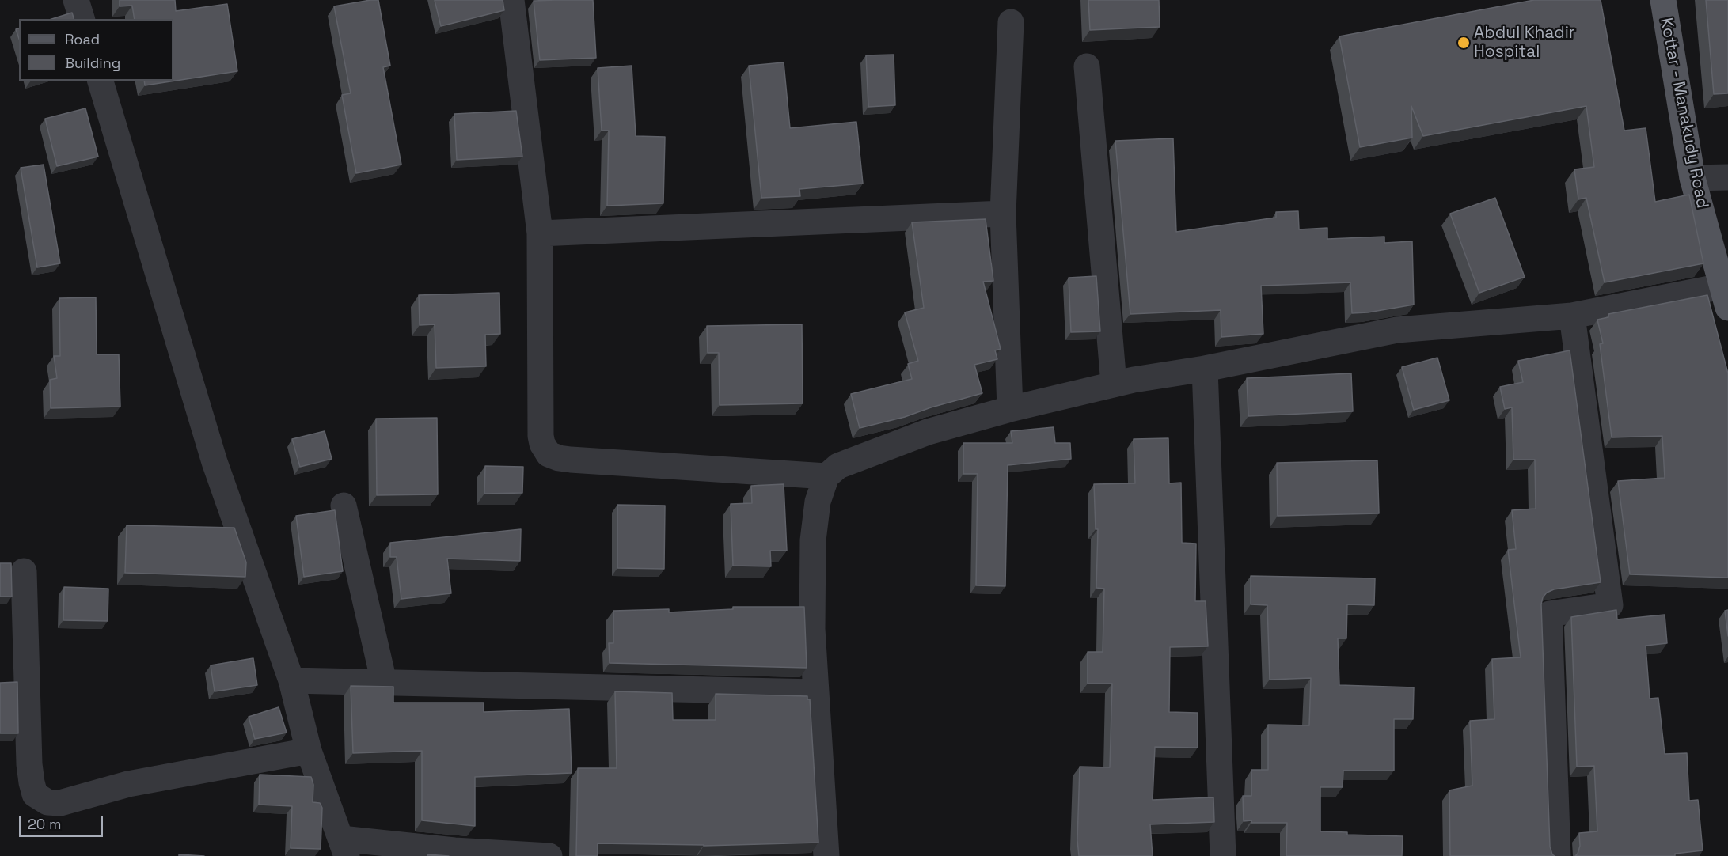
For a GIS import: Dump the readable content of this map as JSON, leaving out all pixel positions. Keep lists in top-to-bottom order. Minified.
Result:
{"streets":{"main road":["Kottar - Manakudy Road"]},"places":["Abdul Khadir Hospital"],"legend":["Road","Building"],"scale_bar":"20 m"}
